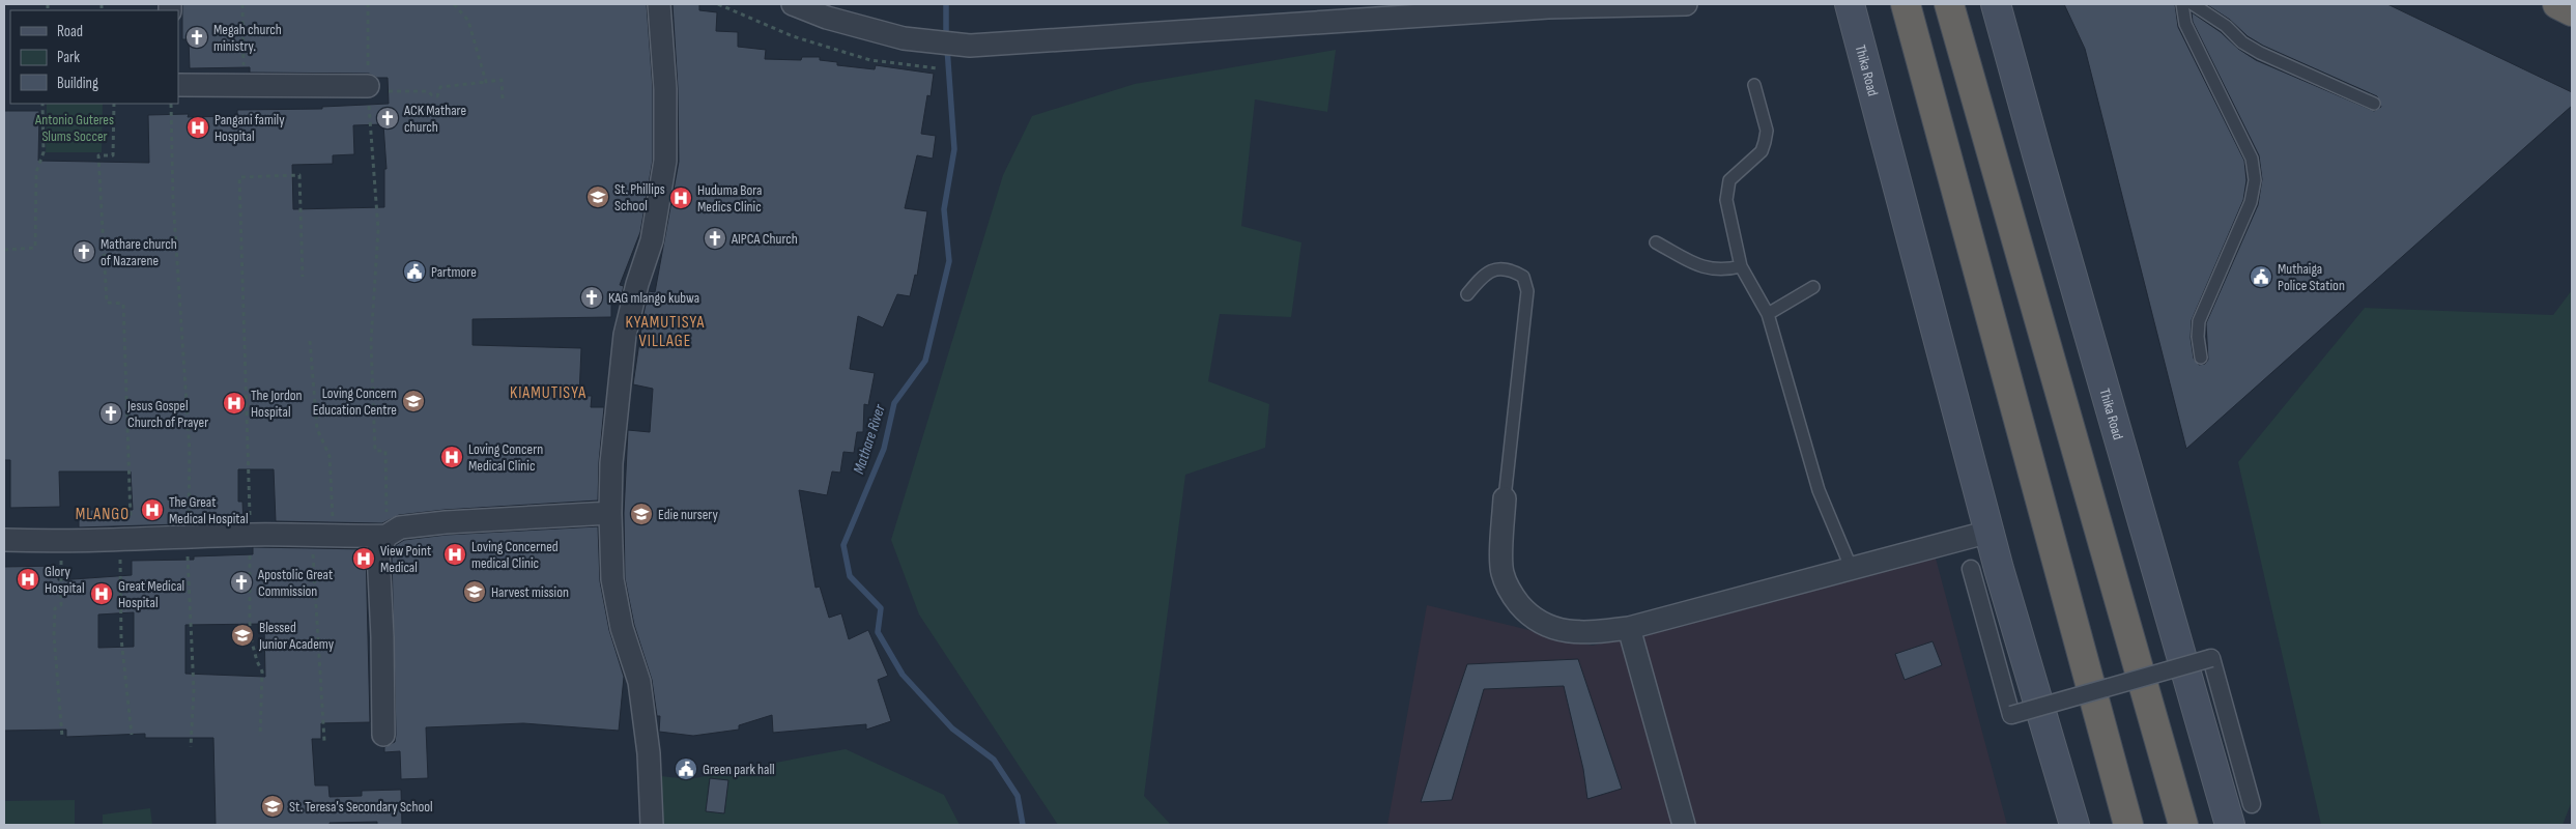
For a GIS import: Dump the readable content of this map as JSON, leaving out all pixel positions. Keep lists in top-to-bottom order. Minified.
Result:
{"streets":{"main road":["Thika Road"]},"districts":["KYAMUTISYA VILLAGE","KIAMUTISYA","MLANGO"],"water":["Mathare River"],"parks":["Antonio Guteres Slums Soccer"],"places":{"church":["Megah church ministry.","ACK Mathare church","AIPCA Church","Mathare church of Nazarene","KAG mlango kubwa","Jesus Gospel Church of Prayer","Apostolic Great Commission"],"hospital":["Pangani family Hospital","Huduma Bora Medics Clinic","The Jordon Hospital","Loving Concern Medical Clinic","The Great Medical Hospital","Loving Concerned medical Clinic","View Point Medical","Glory Hospital","Great Medical Hospital"],"school or university":["St. Phillips School","Loving Concern Education Centre","Edie nursery","Harvest mission","Blessed Junior Academy","St. Teresa's Secondary School"],"public building":["Partmore","Muthaiga Police Station","Green park hall"]},"legend":["Road","Park","Building"]}
